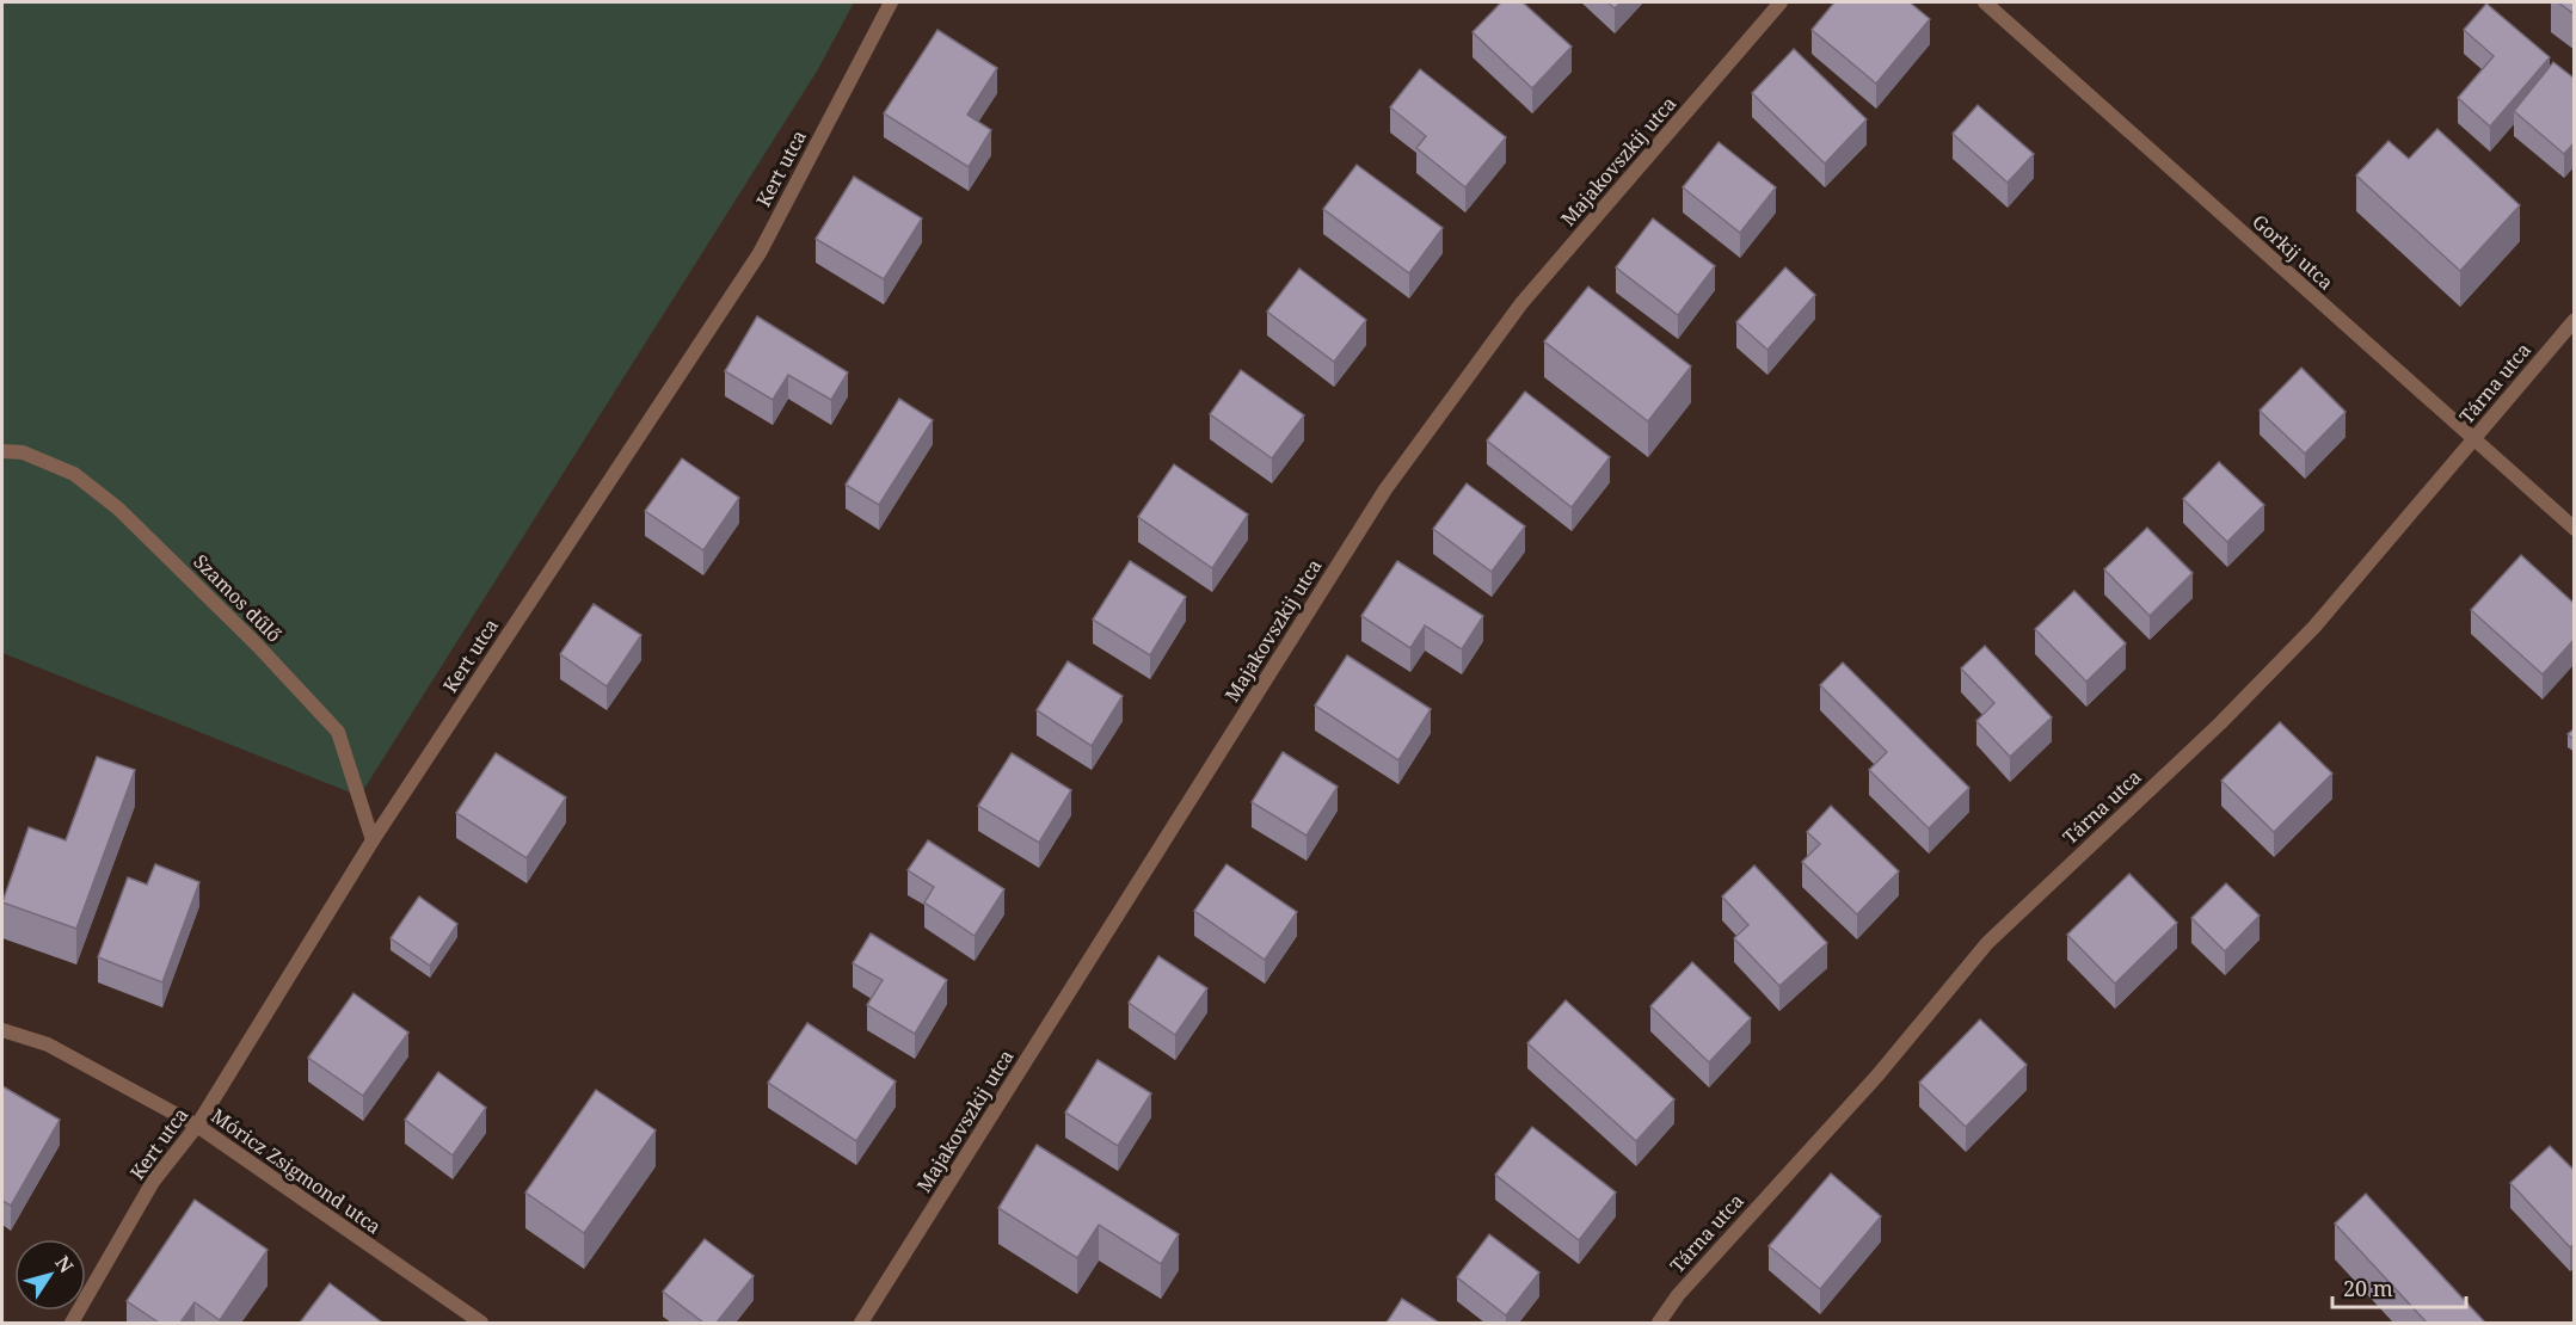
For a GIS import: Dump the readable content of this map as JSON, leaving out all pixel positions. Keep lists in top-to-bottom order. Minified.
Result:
{"streets":{"street":["Majakovszkij utca","Kert utca","Gorkij utca","Tárna utca","Szamos dűlő","Móricz Zsigmond utca"]},"crossings":[["Kert utca","Szamos dűlő"],["Kert utca","Móricz Zsigmond utca"],["Gorkij utca","Tárna utca"]],"scale_bar":"20 m","north":"top right"}
